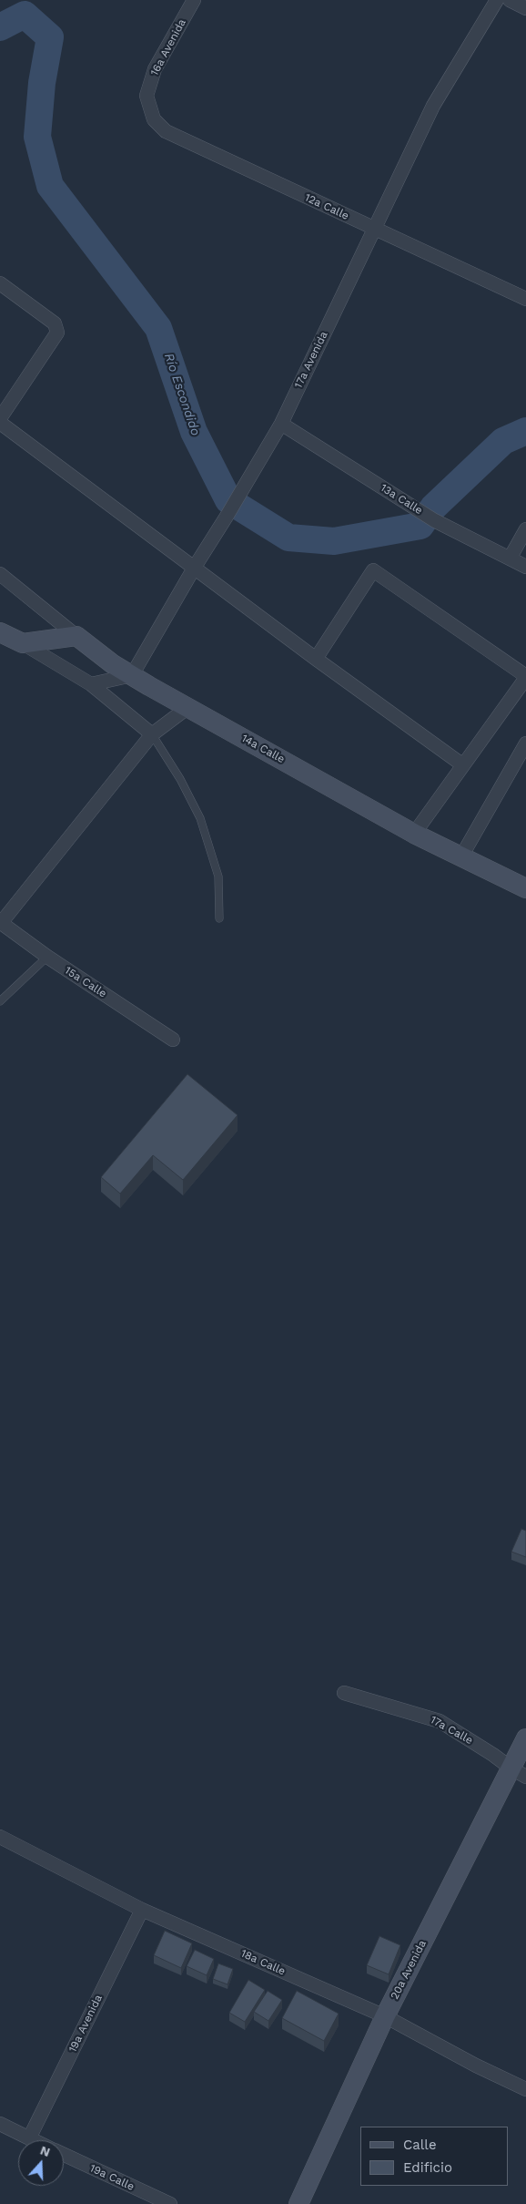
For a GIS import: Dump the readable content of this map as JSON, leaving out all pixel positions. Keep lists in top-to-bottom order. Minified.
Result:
{"streets":{"street":["16a Avenida","12a Calle","17a Avenida","13a Calle","14a Calle","15a Calle","17a Calle","18a Calle","20a Avenida","19a Avenida","19a Calle"]},"crossings":[["16a Avenida","12a Calle"],["12a Calle","17a Avenida"],["17a Avenida","13a Calle"],["17a Avenida","14a Calle"],["17a Calle","20a Avenida"],["18a Calle","20a Avenida"],["18a Calle","19a Avenida"],["19a Avenida","19a Calle"]],"water":["Río Escondido"],"legend":["Calle","Edificio"],"north":"top"}
